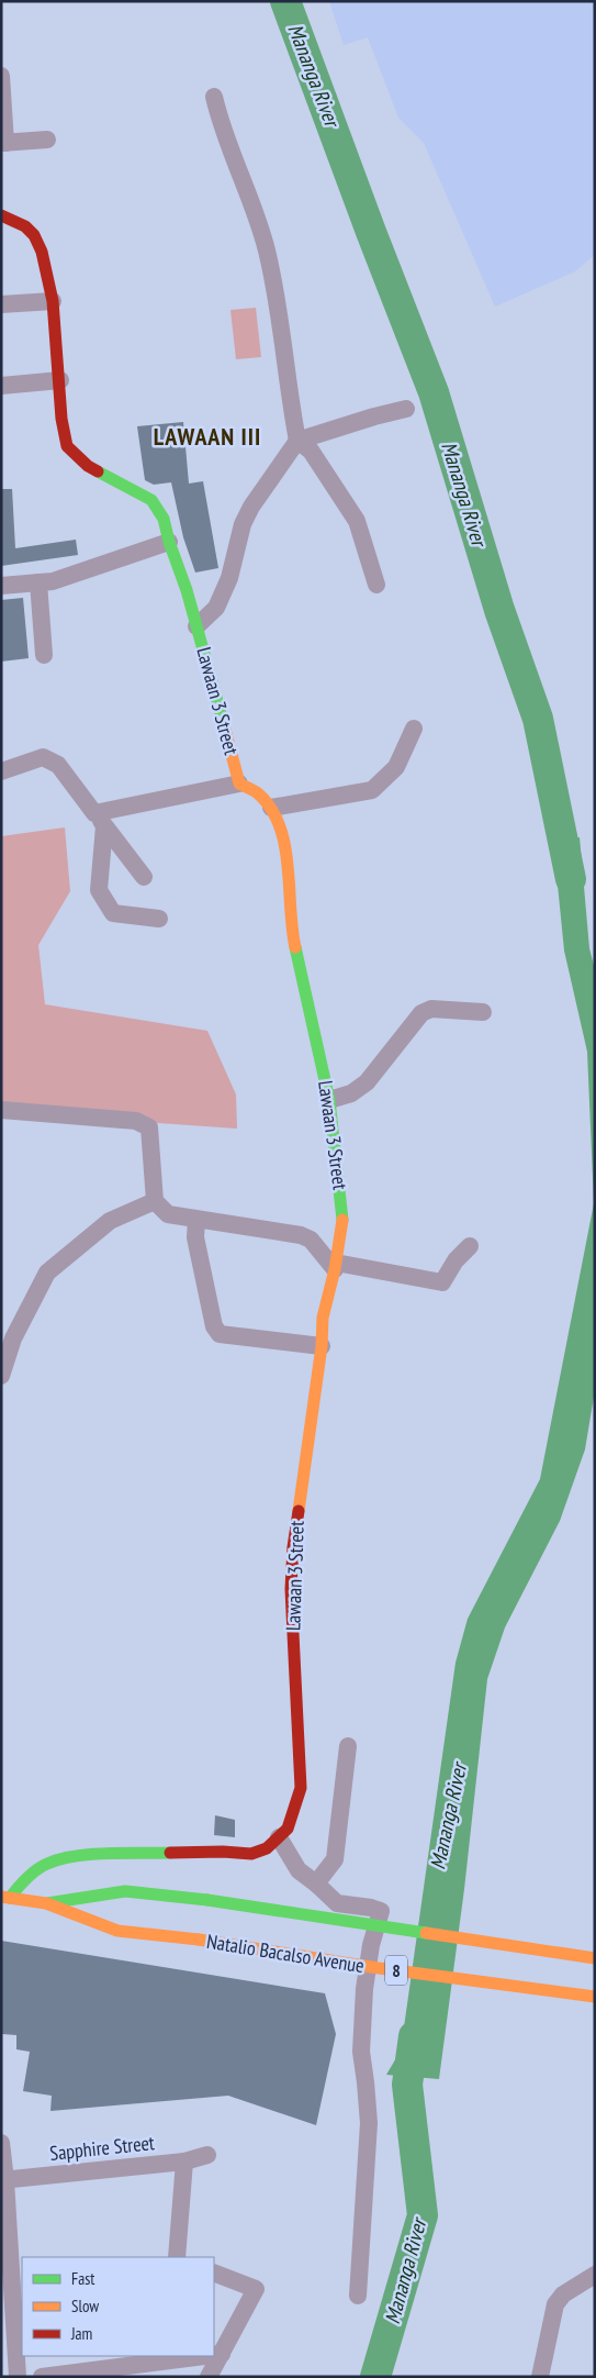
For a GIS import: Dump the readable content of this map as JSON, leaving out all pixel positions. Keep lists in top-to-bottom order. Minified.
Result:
{"streets":{"street":["Lawaan 3 Street","Natalio Bacalso Avenue","8","Sapphire Street"]},"crossings":[["Lawaan 3 Street","Natalio Bacalso Avenue"]],"districts":["LAWAAN III"],"water":["Mananga River"],"legend":["Fast","Slow","Jam"]}
